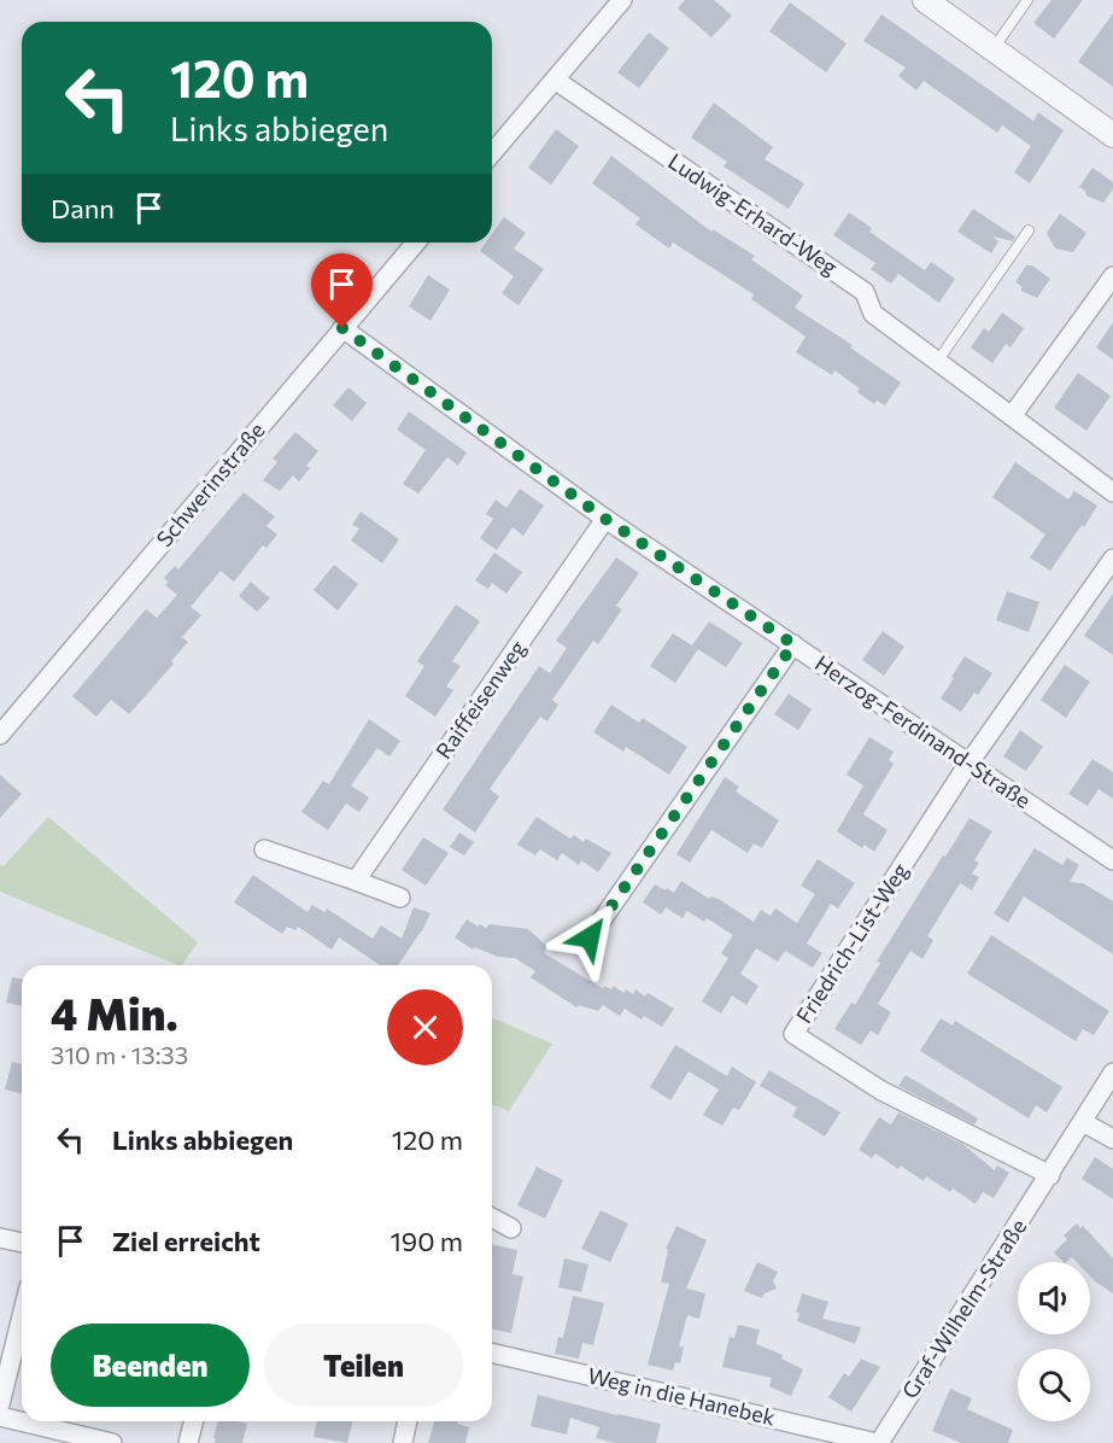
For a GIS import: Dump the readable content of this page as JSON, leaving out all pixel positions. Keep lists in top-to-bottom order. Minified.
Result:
{"streets":{"street":["Ludwig-Erhard-Weg","Schwerinstraße","Raiffeisenweg","Herzog-Ferdinand-Straße","Friedrich-List-Weg","Graf-Wilhelm-Straße","Weg in die Hanebek"]},"crossings":[["Schwerinstraße","Herzog-Ferdinand-Straße"],["Raiffeisenweg","Herzog-Ferdinand-Straße"],["Herzog-Ferdinand-Straße","Friedrich-List-Weg"],["Friedrich-List-Weg","Graf-Wilhelm-Straße"],["Graf-Wilhelm-Straße","Weg in die Hanebek"]],"page":{"turn":["120 m","Links abbiegen"],"then":"Dann","heading":["4 Min.","310 m · 13:33"],"list":[{"name":"Links abbiegen","value":"120 m"},{"name":"Ziel erreicht","value":"190 m"}],"buttons":["Beenden","Teilen"]}}
